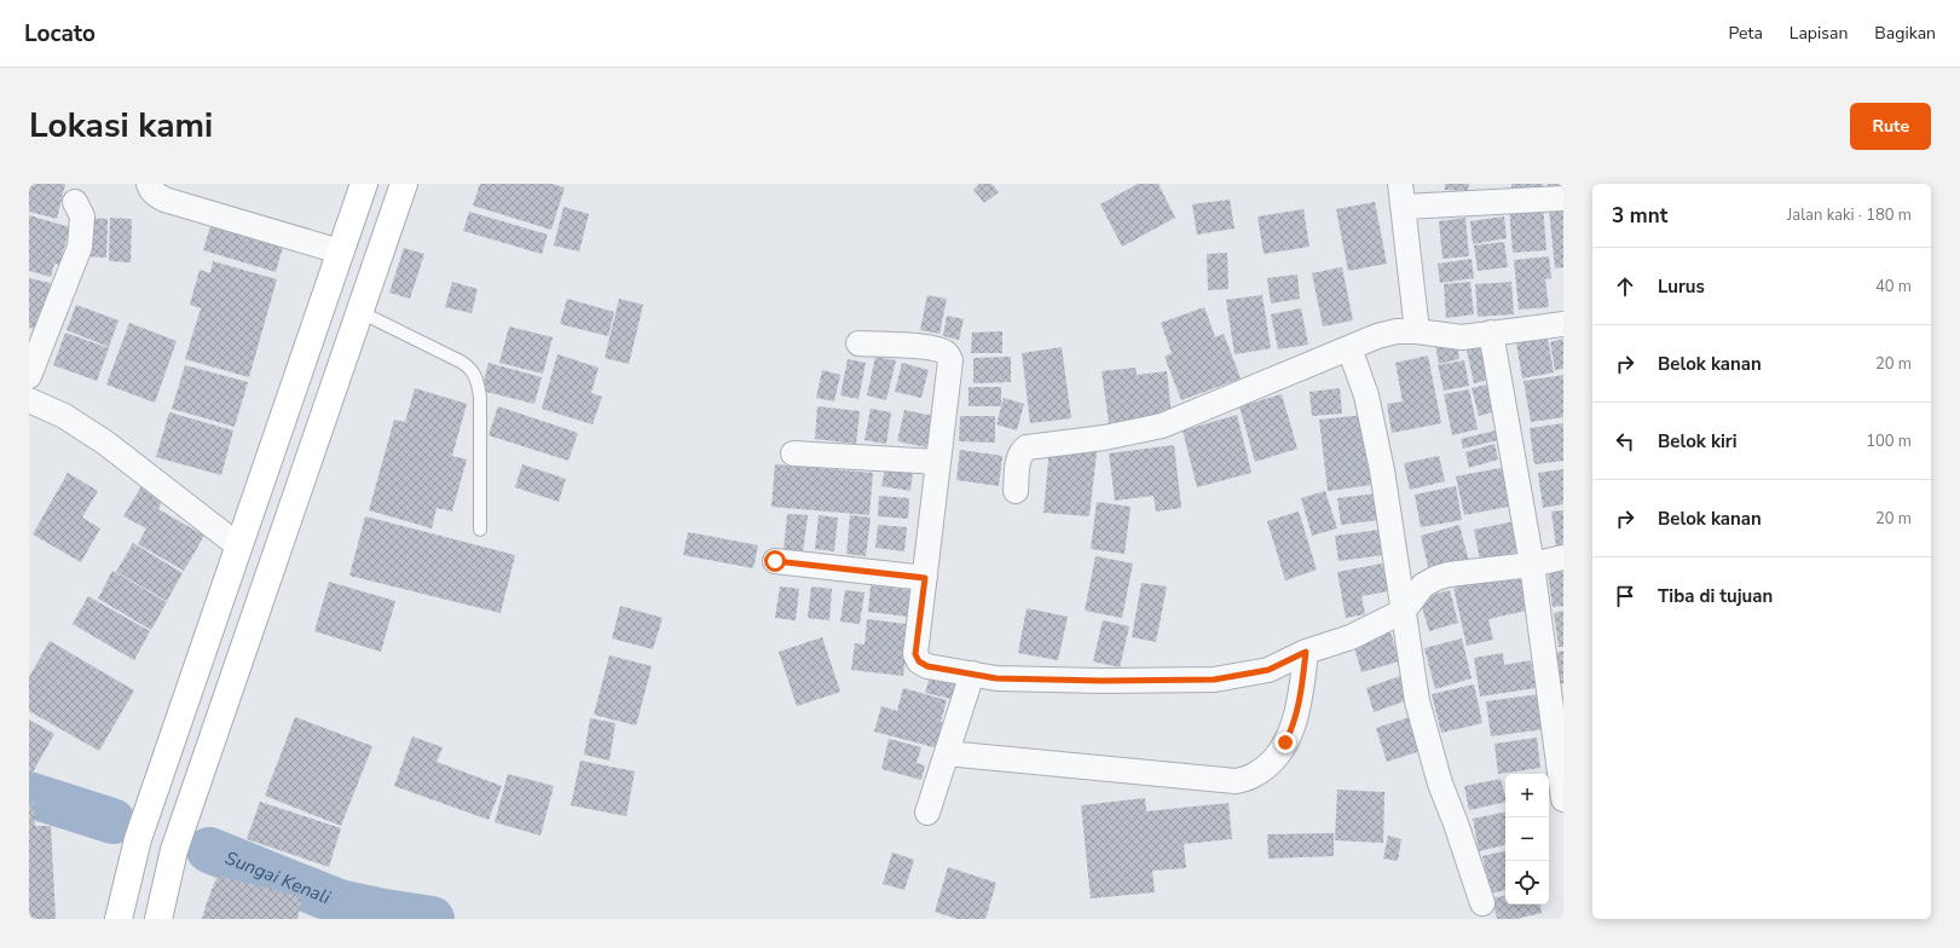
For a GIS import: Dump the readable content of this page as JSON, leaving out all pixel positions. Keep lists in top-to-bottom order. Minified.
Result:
{"water":["Sungai Kenali"],"page":{"header":"Locato","nav":["Peta","Lapisan","Bagikan"],"title":"Lokasi kami","buttons":"Rute","heading":["3 mnt","Jalan kaki · 180 m"],"list":[["Lurus","40 m"],["Belok kanan","20 m"],["Belok kiri","100 m"],["Belok kanan","20 m"],"Tiba di tujuan"],"map_buttons":["+","−"]}}
